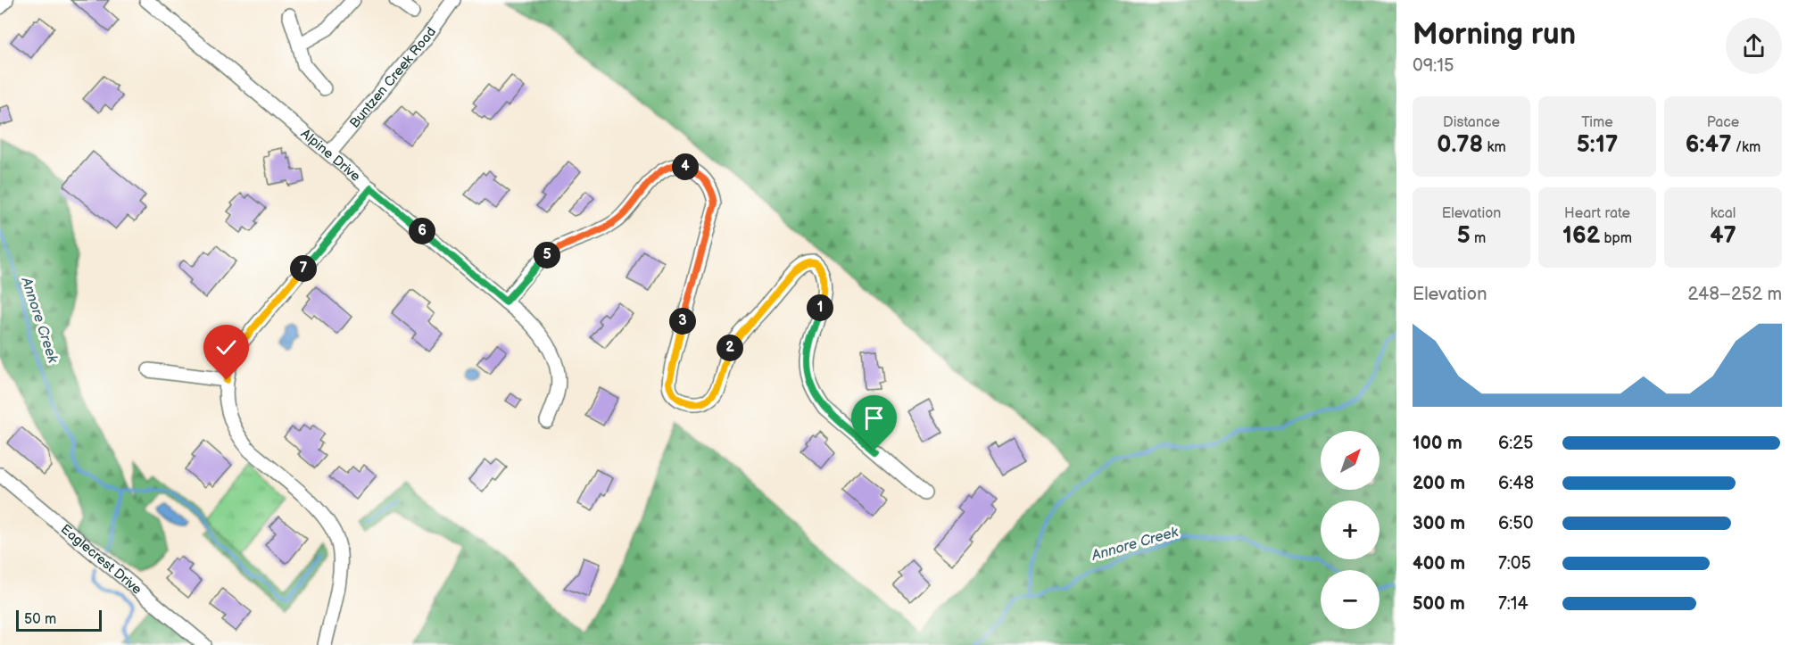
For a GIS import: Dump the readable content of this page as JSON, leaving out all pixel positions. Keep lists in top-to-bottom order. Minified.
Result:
{"streets":{"street":["Buntzen Creek Road","Alpine Drive","Eaglecrest Drive"]},"crossings":[["Buntzen Creek Road","Alpine Drive"]],"water":["Annore Creek"],"scale_bar":"50 m","north":"top right","page":{"heading":["Morning run","09:15"],"stats":[["Distance","0.78 km"],["Time","5:17"],["Pace","6:47 /km"],["Elevation","5 m"],["Heart rate","162 bpm"],["kcal","47"]],"pins":["4","6","5","7","1","3","2"],"chart":["Elevation","248–252 m"],"list":[{"name":"100 m","note":"6:25"},{"name":"200 m","note":"6:48"},{"name":"300 m","note":"6:50"},{"name":"400 m","note":"7:05"},{"name":"500 m","note":"7:14"}],"map_buttons":["+","−"],"scale":"50 m"}}
